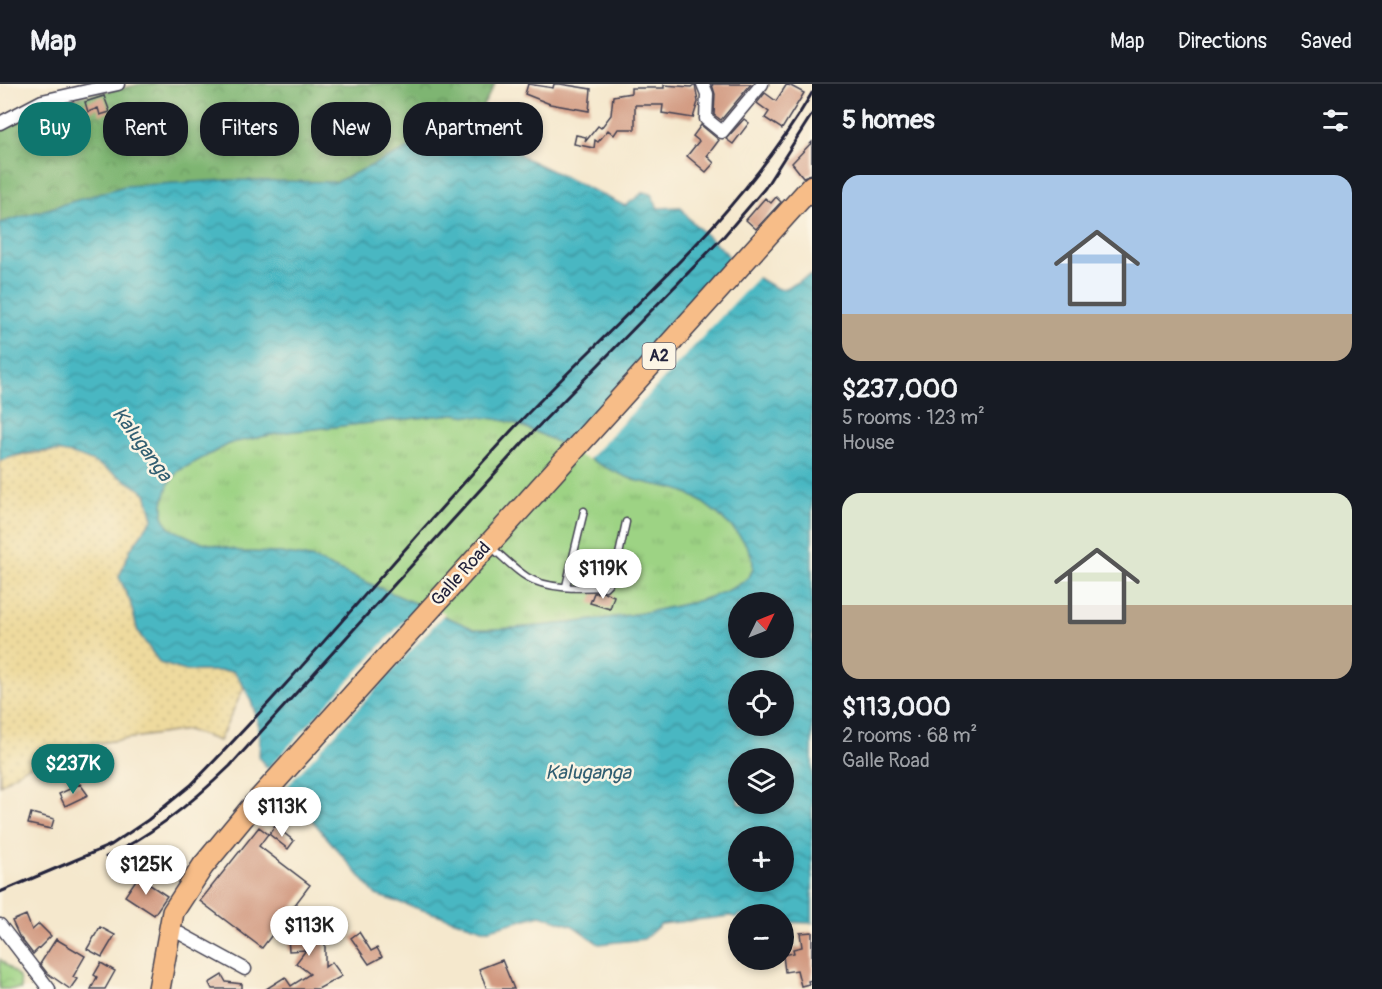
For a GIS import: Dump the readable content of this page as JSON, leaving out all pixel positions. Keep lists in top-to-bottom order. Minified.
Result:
{"streets":{"highway":["A2","Galle Road"]},"water":["Kaluganga"],"north":"top right","page":{"header":"Map","nav":["Map","Directions","Saved"],"heading":"5 homes","chip":["Buy","Rent","Filters","New","Apartment"],"list":[{"name":"$237,000","note":"5 rooms · 123 m² · House"},{"name":"$113,000","note":"2 rooms · 68 m² · Galle Road"}],"price":["$119K","$237K","$113K","$125K","$113K"],"map_buttons":["+","−"]}}
